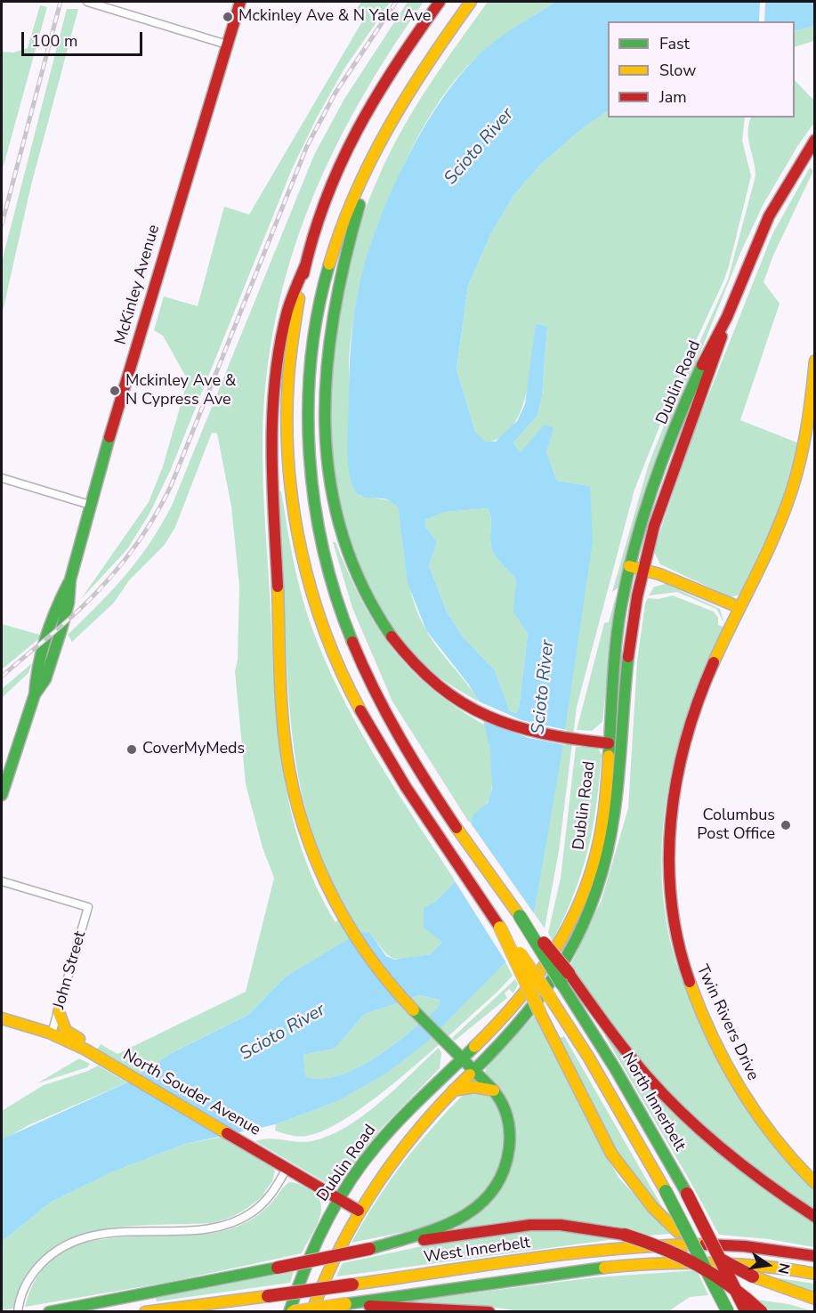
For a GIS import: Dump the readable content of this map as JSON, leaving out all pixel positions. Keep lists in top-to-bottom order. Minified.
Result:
{"streets":{"main road":["McKinley Avenue","Dublin Road","Twin Rivers Drive","North Souder Avenue","North Innerbelt","West Innerbelt"],"street":["John Street"]},"crossings":[["Dublin Road","North Souder Avenue"],["John Street","North Souder Avenue"]],"water":["Scioto River"],"places":["Mckinley Ave & N Yale Ave","Mckinley Ave & N Cypress Ave","CoverMyMeds","Columbus Post Office"],"legend":["Fast","Slow","Jam"],"scale_bar":"100 m","north":"right"}
